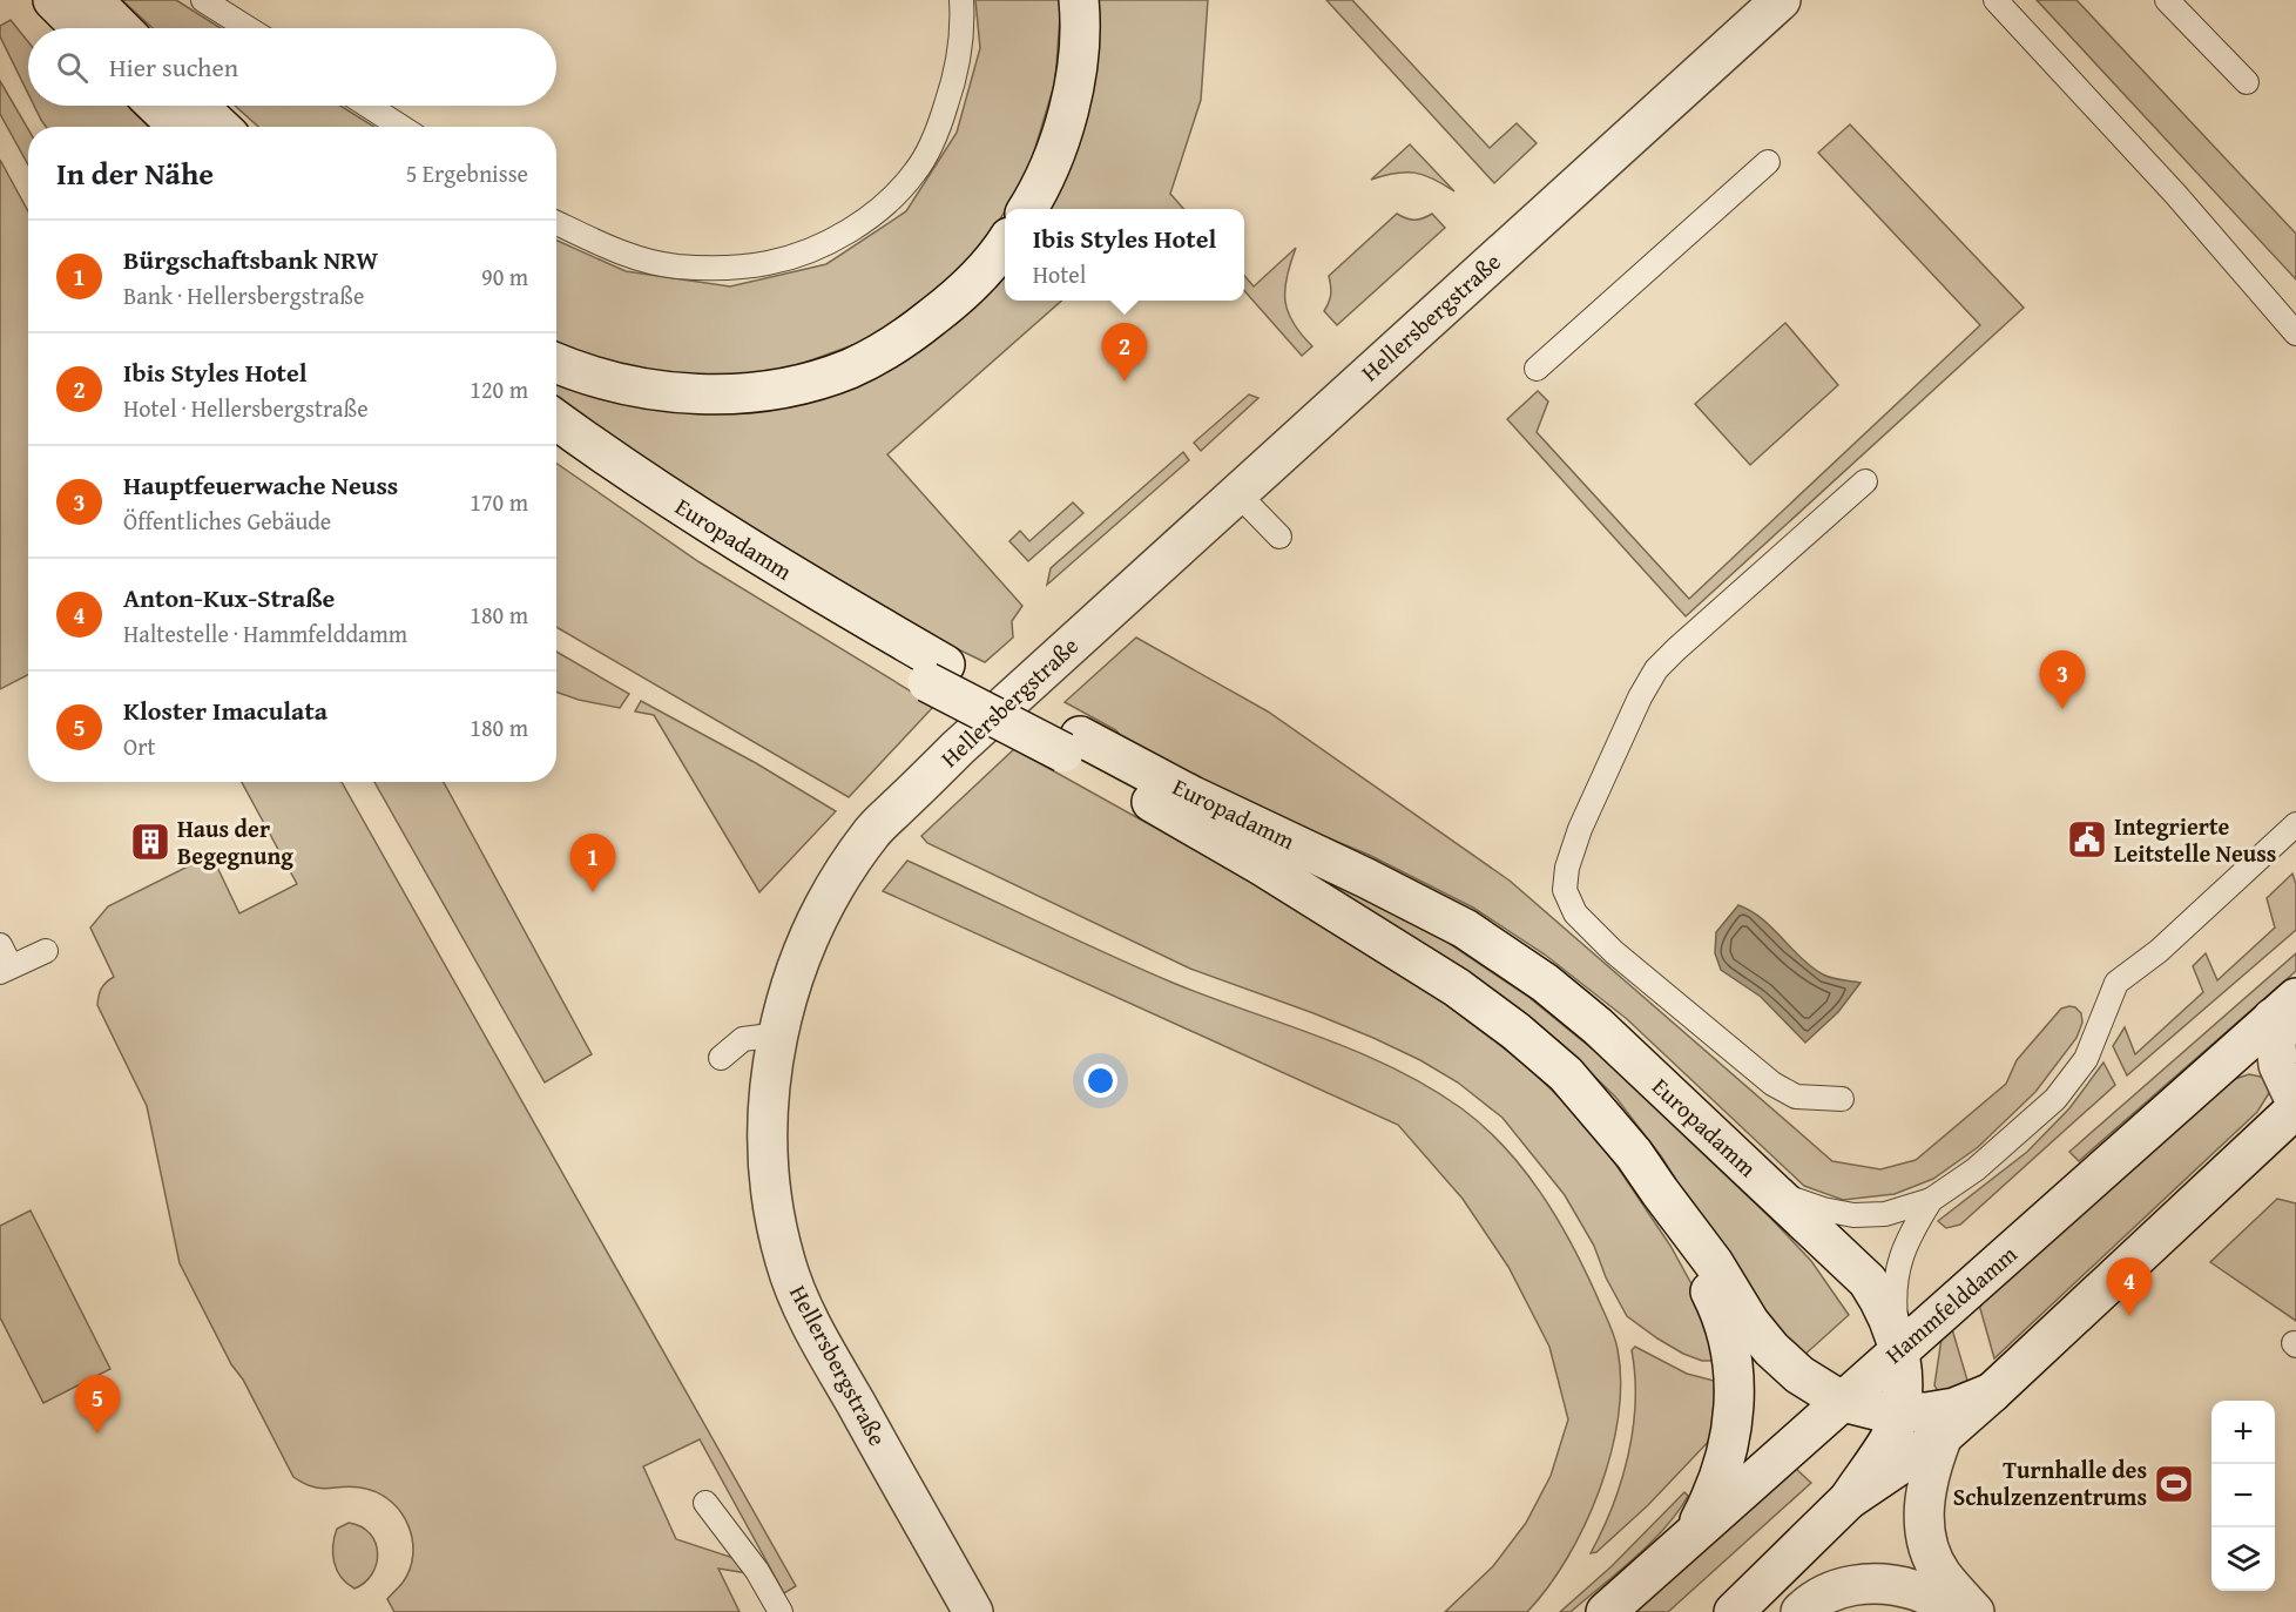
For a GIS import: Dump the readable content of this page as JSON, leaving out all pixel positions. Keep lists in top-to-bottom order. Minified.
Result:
{"streets":{"main road":["Hellersbergstraße","Europadamm","Hammfelddamm"]},"crossings":[["Europadamm","Hammfelddamm"]],"places":{"public building":["Integrierte Leitstelle Neuss"],"building":["Haus der Begegnung"],"sports":["Turnhalle des Schulzenzentrums"]},"page":{"search":"Hier suchen","heading":["In der Nähe","5 Ergebnisse"],"popup":["Ibis Styles Hotel","Hotel"],"list":[{"mark":"1","name":"Bürgschaftsbank NRW","note":"Bank · Hellersbergstraße","value":"90 m"},{"mark":"2","name":"Ibis Styles Hotel","note":"Hotel · Hellersbergstraße","value":"120 m"},{"mark":"3","name":"Hauptfeuerwache Neuss","note":"Öffentliches Gebäude","value":"170 m"},{"mark":"4","name":"Anton-Kux-Straße","note":"Haltestelle · Hammfelddamm","value":"180 m"},{"mark":"5","name":"Kloster Imaculata","note":"Ort","value":"180 m"}],"pins":["2","3","1","4","5"],"map_buttons":["+","−"]}}
